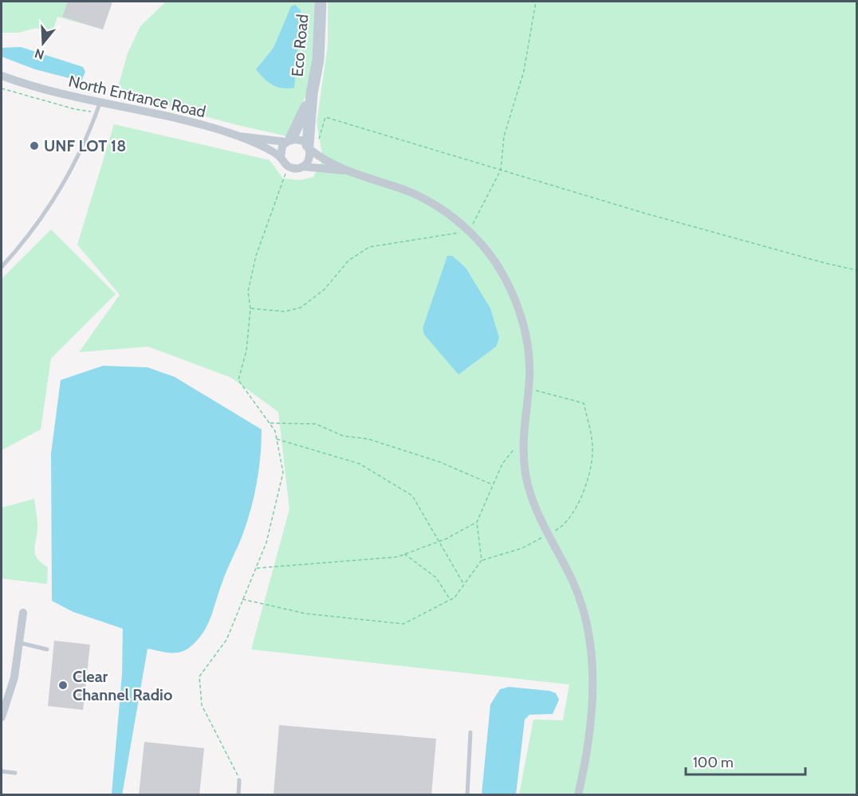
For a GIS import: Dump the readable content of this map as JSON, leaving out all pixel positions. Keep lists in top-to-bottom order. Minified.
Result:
{"streets":{"street":["Eco Road","North Entrance Road"]},"places":["UNF LOT 18","Clear Channel Radio"],"scale_bar":"100 m","north":"bottom"}
